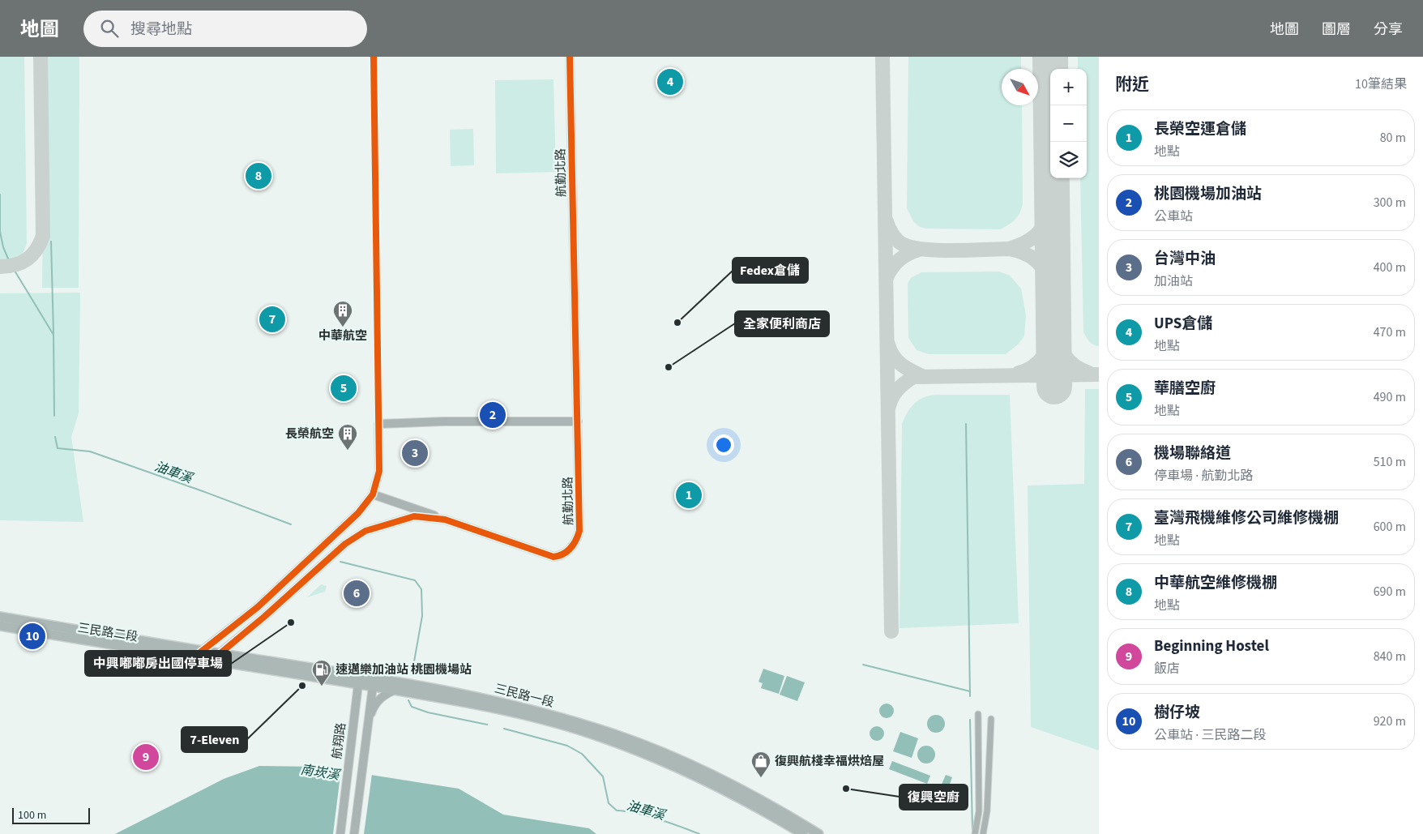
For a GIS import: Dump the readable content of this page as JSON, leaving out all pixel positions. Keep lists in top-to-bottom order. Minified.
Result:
{"streets":{"main road":["三民路二段","三民路一段"],"street":["航勤北路","航翔路"]},"crossings":[["航勤北路","三民路二段"],["航勤北路","三民路一段"],["三民路二段","三民路一段"],["三民路一段","航翔路"]],"water":["油車溪","南崁溪"],"places":{"other":["Fedex倉儲","全家便利商店","中興嘟嘟房出國停車場","7-Eleven","復興空廚"],"building":["中華航空","長榮航空"],"fuel station":["速邁樂加油站 桃園機場站"],"shop":["復興航棧幸福烘焙屋"]},"scale_bar":"100 m","north":"bottom right","page":{"header":"地圖","search":"搜尋地點","nav":["地圖","圖層","分享"],"heading":["附近","10筆結果"],"pins":["4","8","7","5","2","3","1","6","10","9"],"map_buttons":["+","−"],"list":[{"mark":"1","name":"長榮空運倉儲","note":"地點","value":"80 m"},{"mark":"2","name":"桃園機場加油站","note":"公車站","value":"300 m"},{"mark":"3","name":"台灣中油","note":"加油站","value":"400 m"},{"mark":"4","name":"UPS倉儲","note":"地點","value":"470 m"},{"mark":"5","name":"華膳空廚","note":"地點","value":"490 m"},{"mark":"6","name":"機場聯絡道","note":"停車場 · 航勤北路","value":"510 m"},{"mark":"7","name":"臺灣飛機維修公司維修機棚","note":"地點","value":"600 m"},{"mark":"8","name":"中華航空維修機棚","note":"地點","value":"690 m"},{"mark":"9","name":"Beginning Hostel","note":"飯店","value":"840 m"},{"mark":"10","name":"樹仔坡","note":"公車站 · 三民路二段","value":"920 m"}],"scale":"100 m"}}
